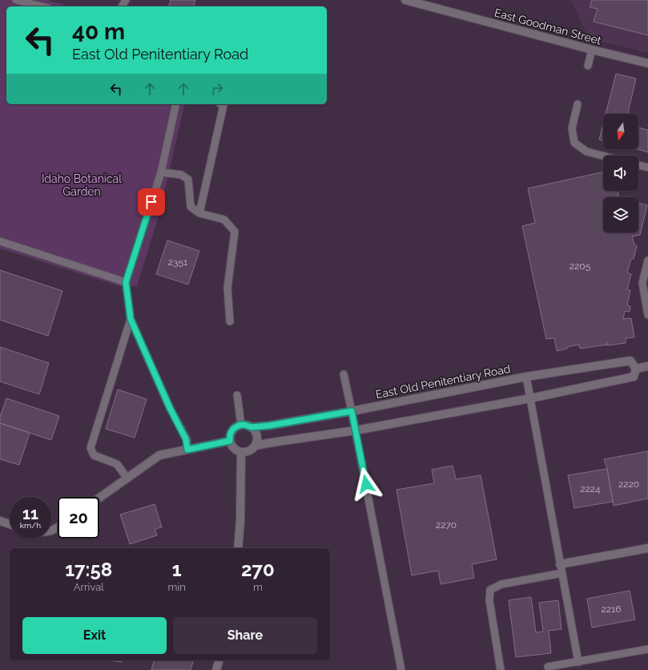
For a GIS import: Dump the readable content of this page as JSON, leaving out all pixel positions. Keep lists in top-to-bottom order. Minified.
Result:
{"streets":{"street":["East Goodman Street","East Old Penitentiary Road"]},"parks":["Idaho Botanical Garden"],"house_numbers":["2351","2205","2220","2224","2270","2216"],"north":"bottom","page":{"turn":["40 m","East Old Penitentiary Road"],"speed":"11 km/h","limit":"20","eta":["17:58","Arrival","1","min","270","m"],"buttons":["Exit","Share"]}}
